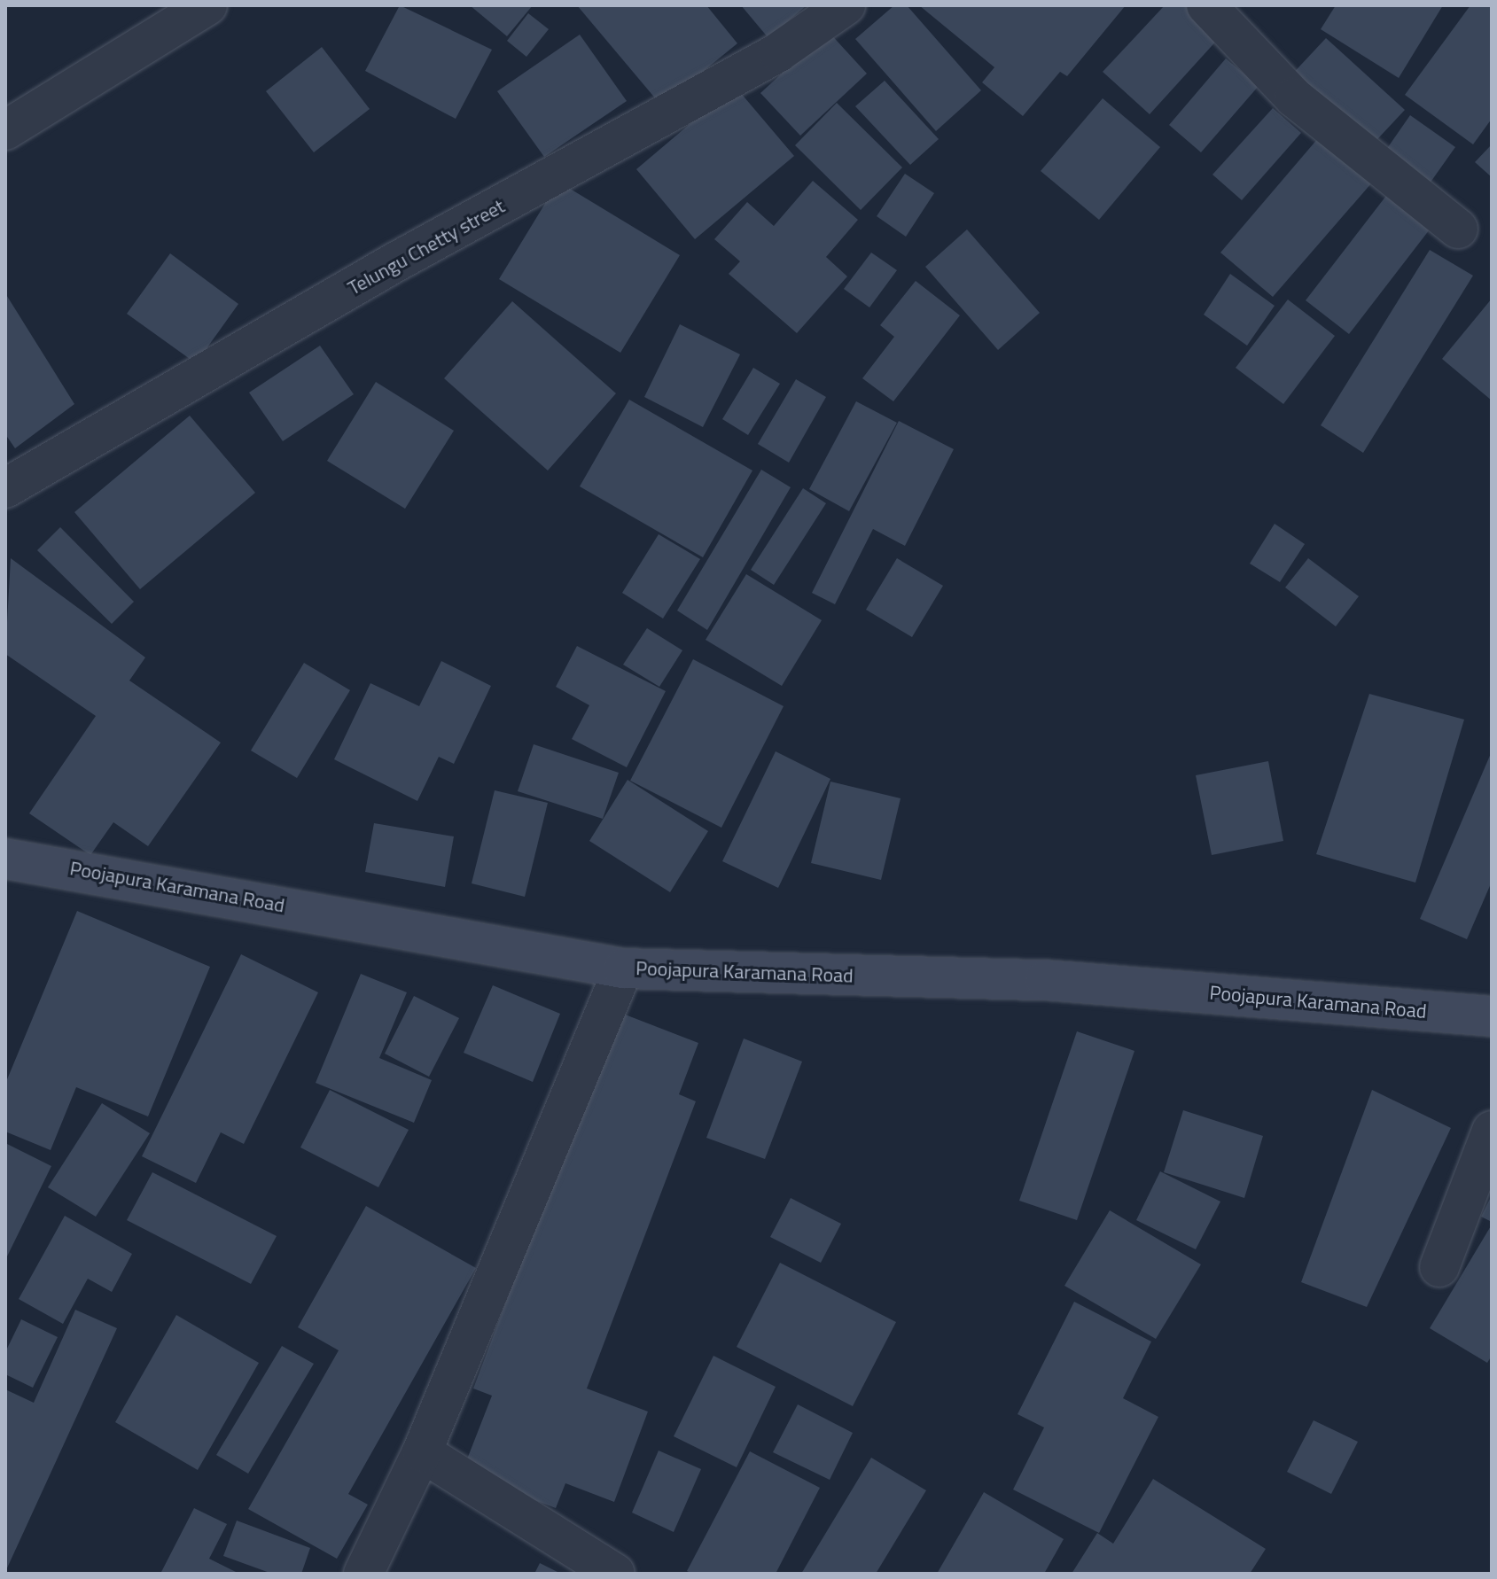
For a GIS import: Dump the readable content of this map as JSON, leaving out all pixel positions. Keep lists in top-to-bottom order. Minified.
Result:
{"streets":{"main road":["Poojapura Karamana Road"],"street":["Telungu Chetty street"]}}
